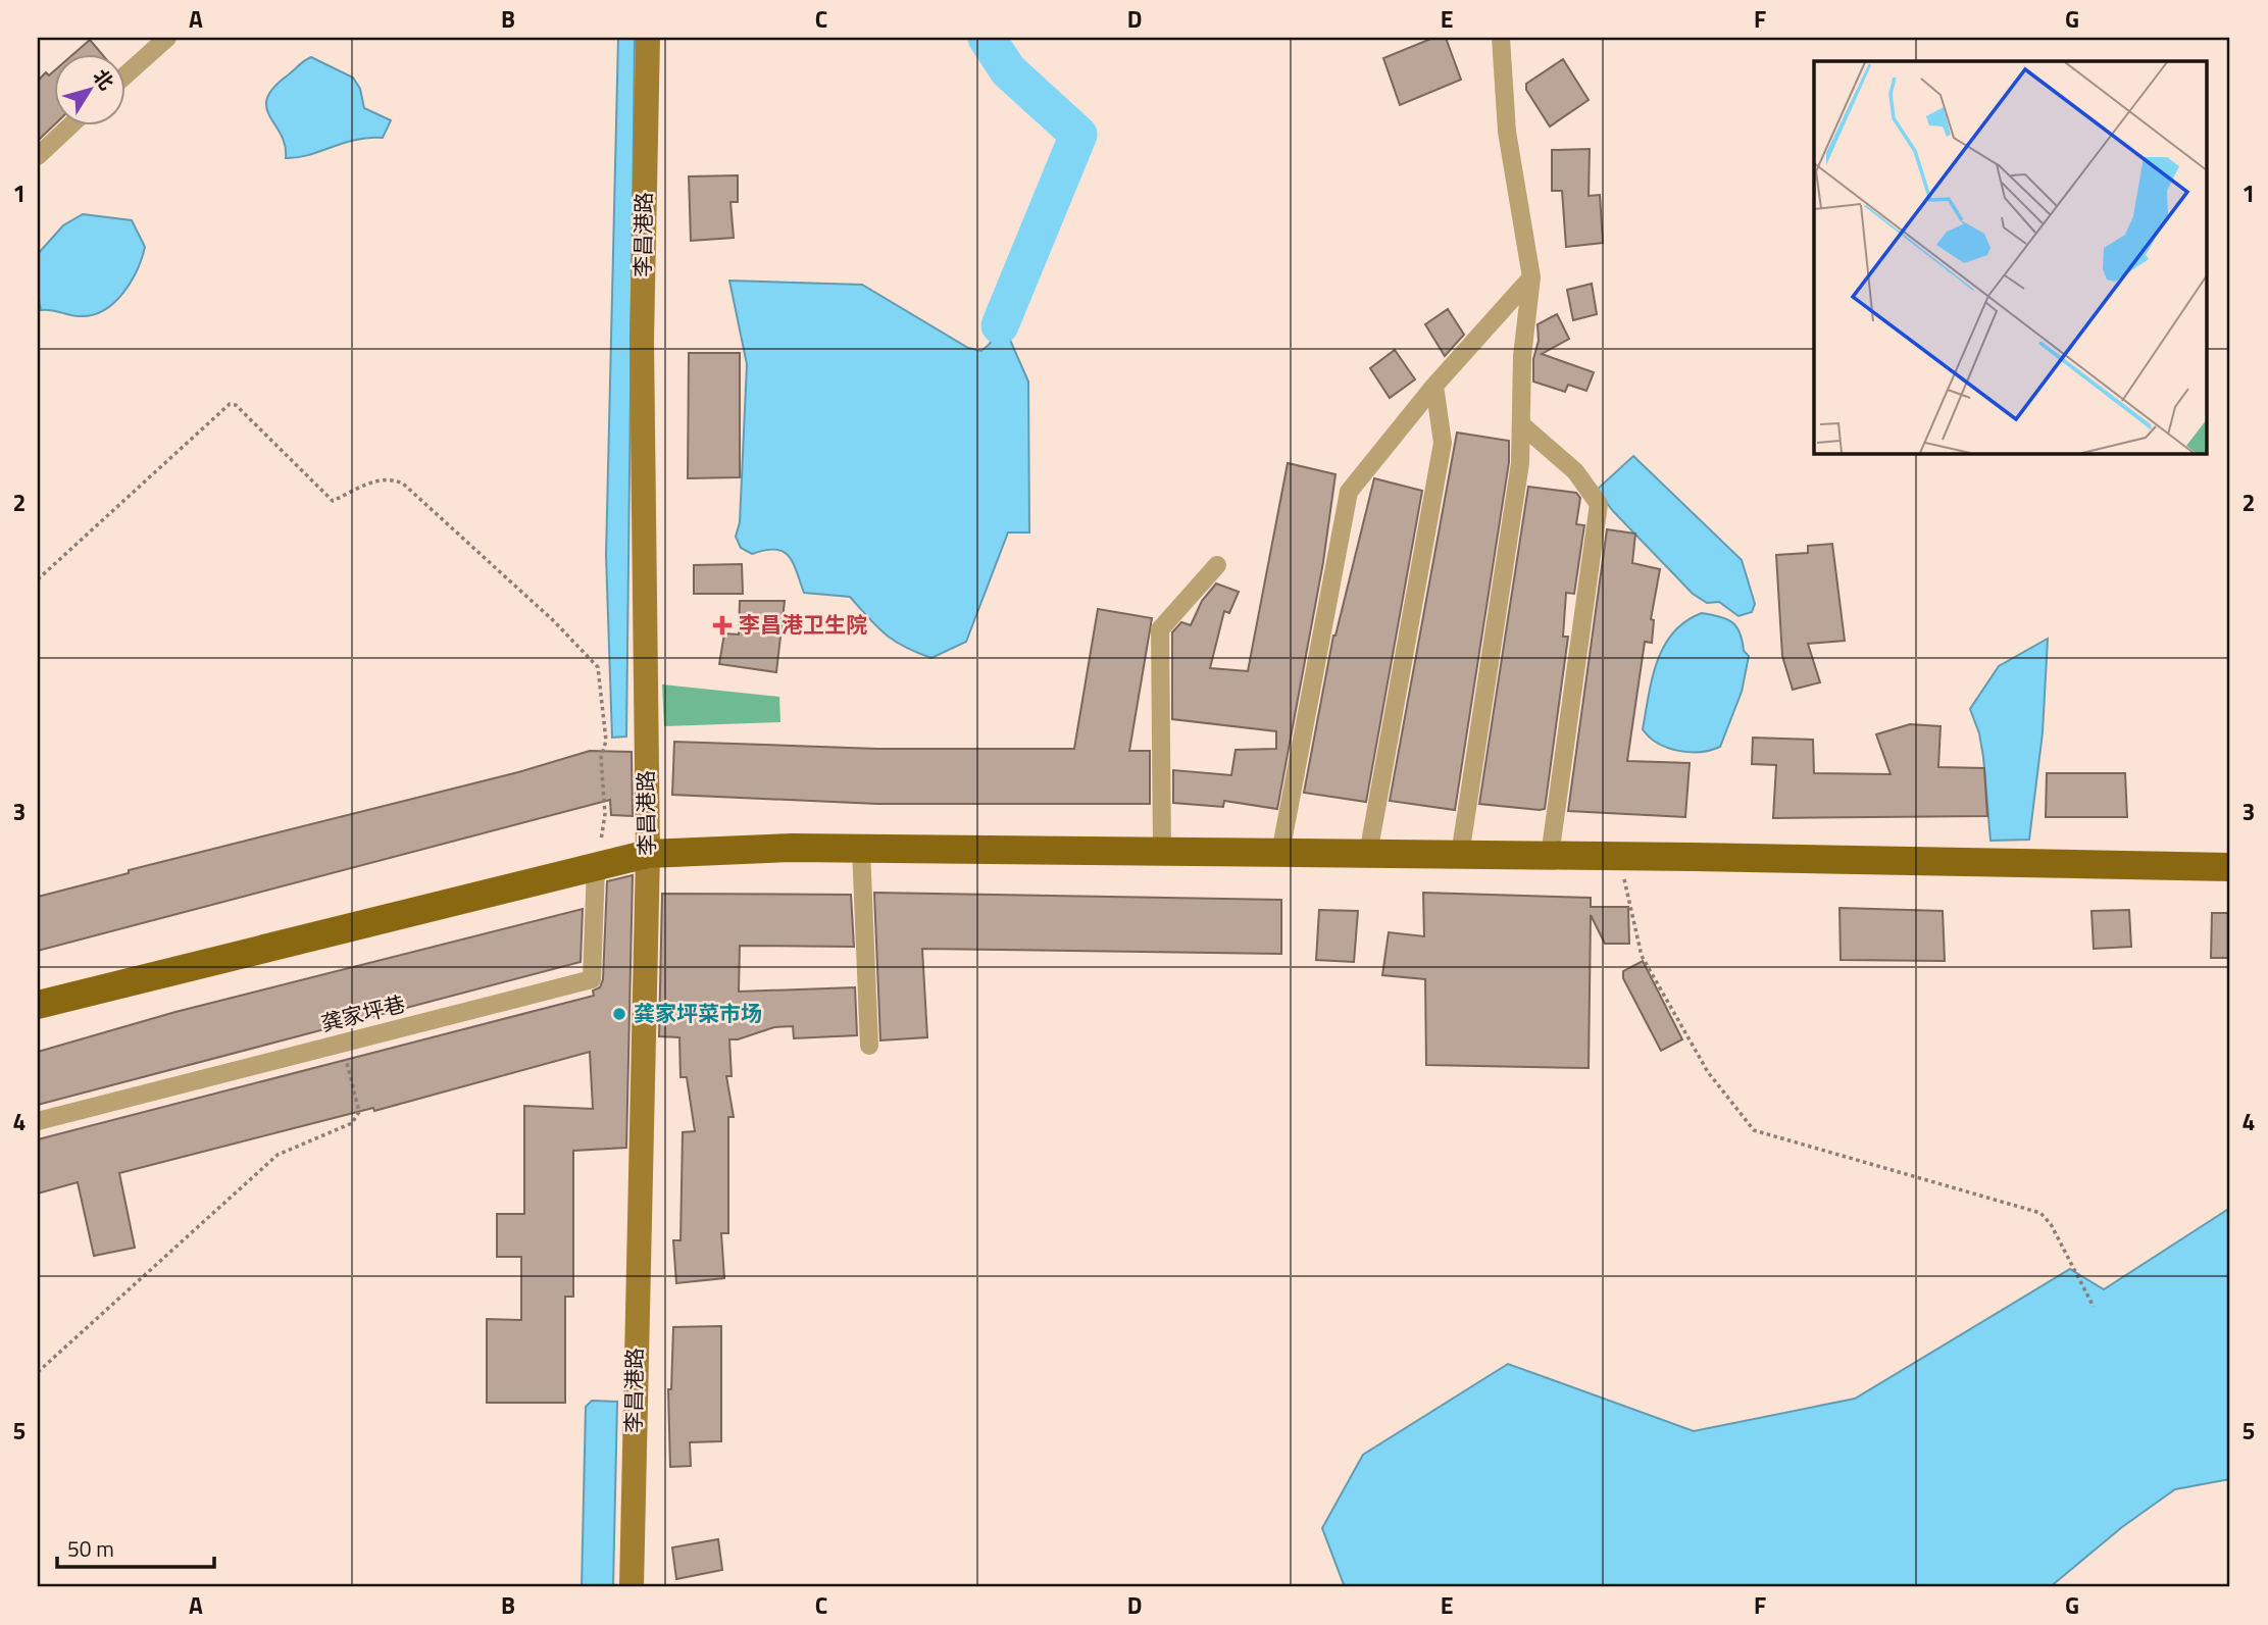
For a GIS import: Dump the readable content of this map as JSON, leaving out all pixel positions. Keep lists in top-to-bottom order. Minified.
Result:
{"streets":{"street":["李昌港路","龚家坪巷"]},"places":{"health":["李昌港卫生院"],"other":["龚家坪菜市场"]},"scale_bar":"50 m","north":"top right","grid":{"columns":["A","B","C","D","E","F","G"],"rows":["1","2","3","4","5"]}}
